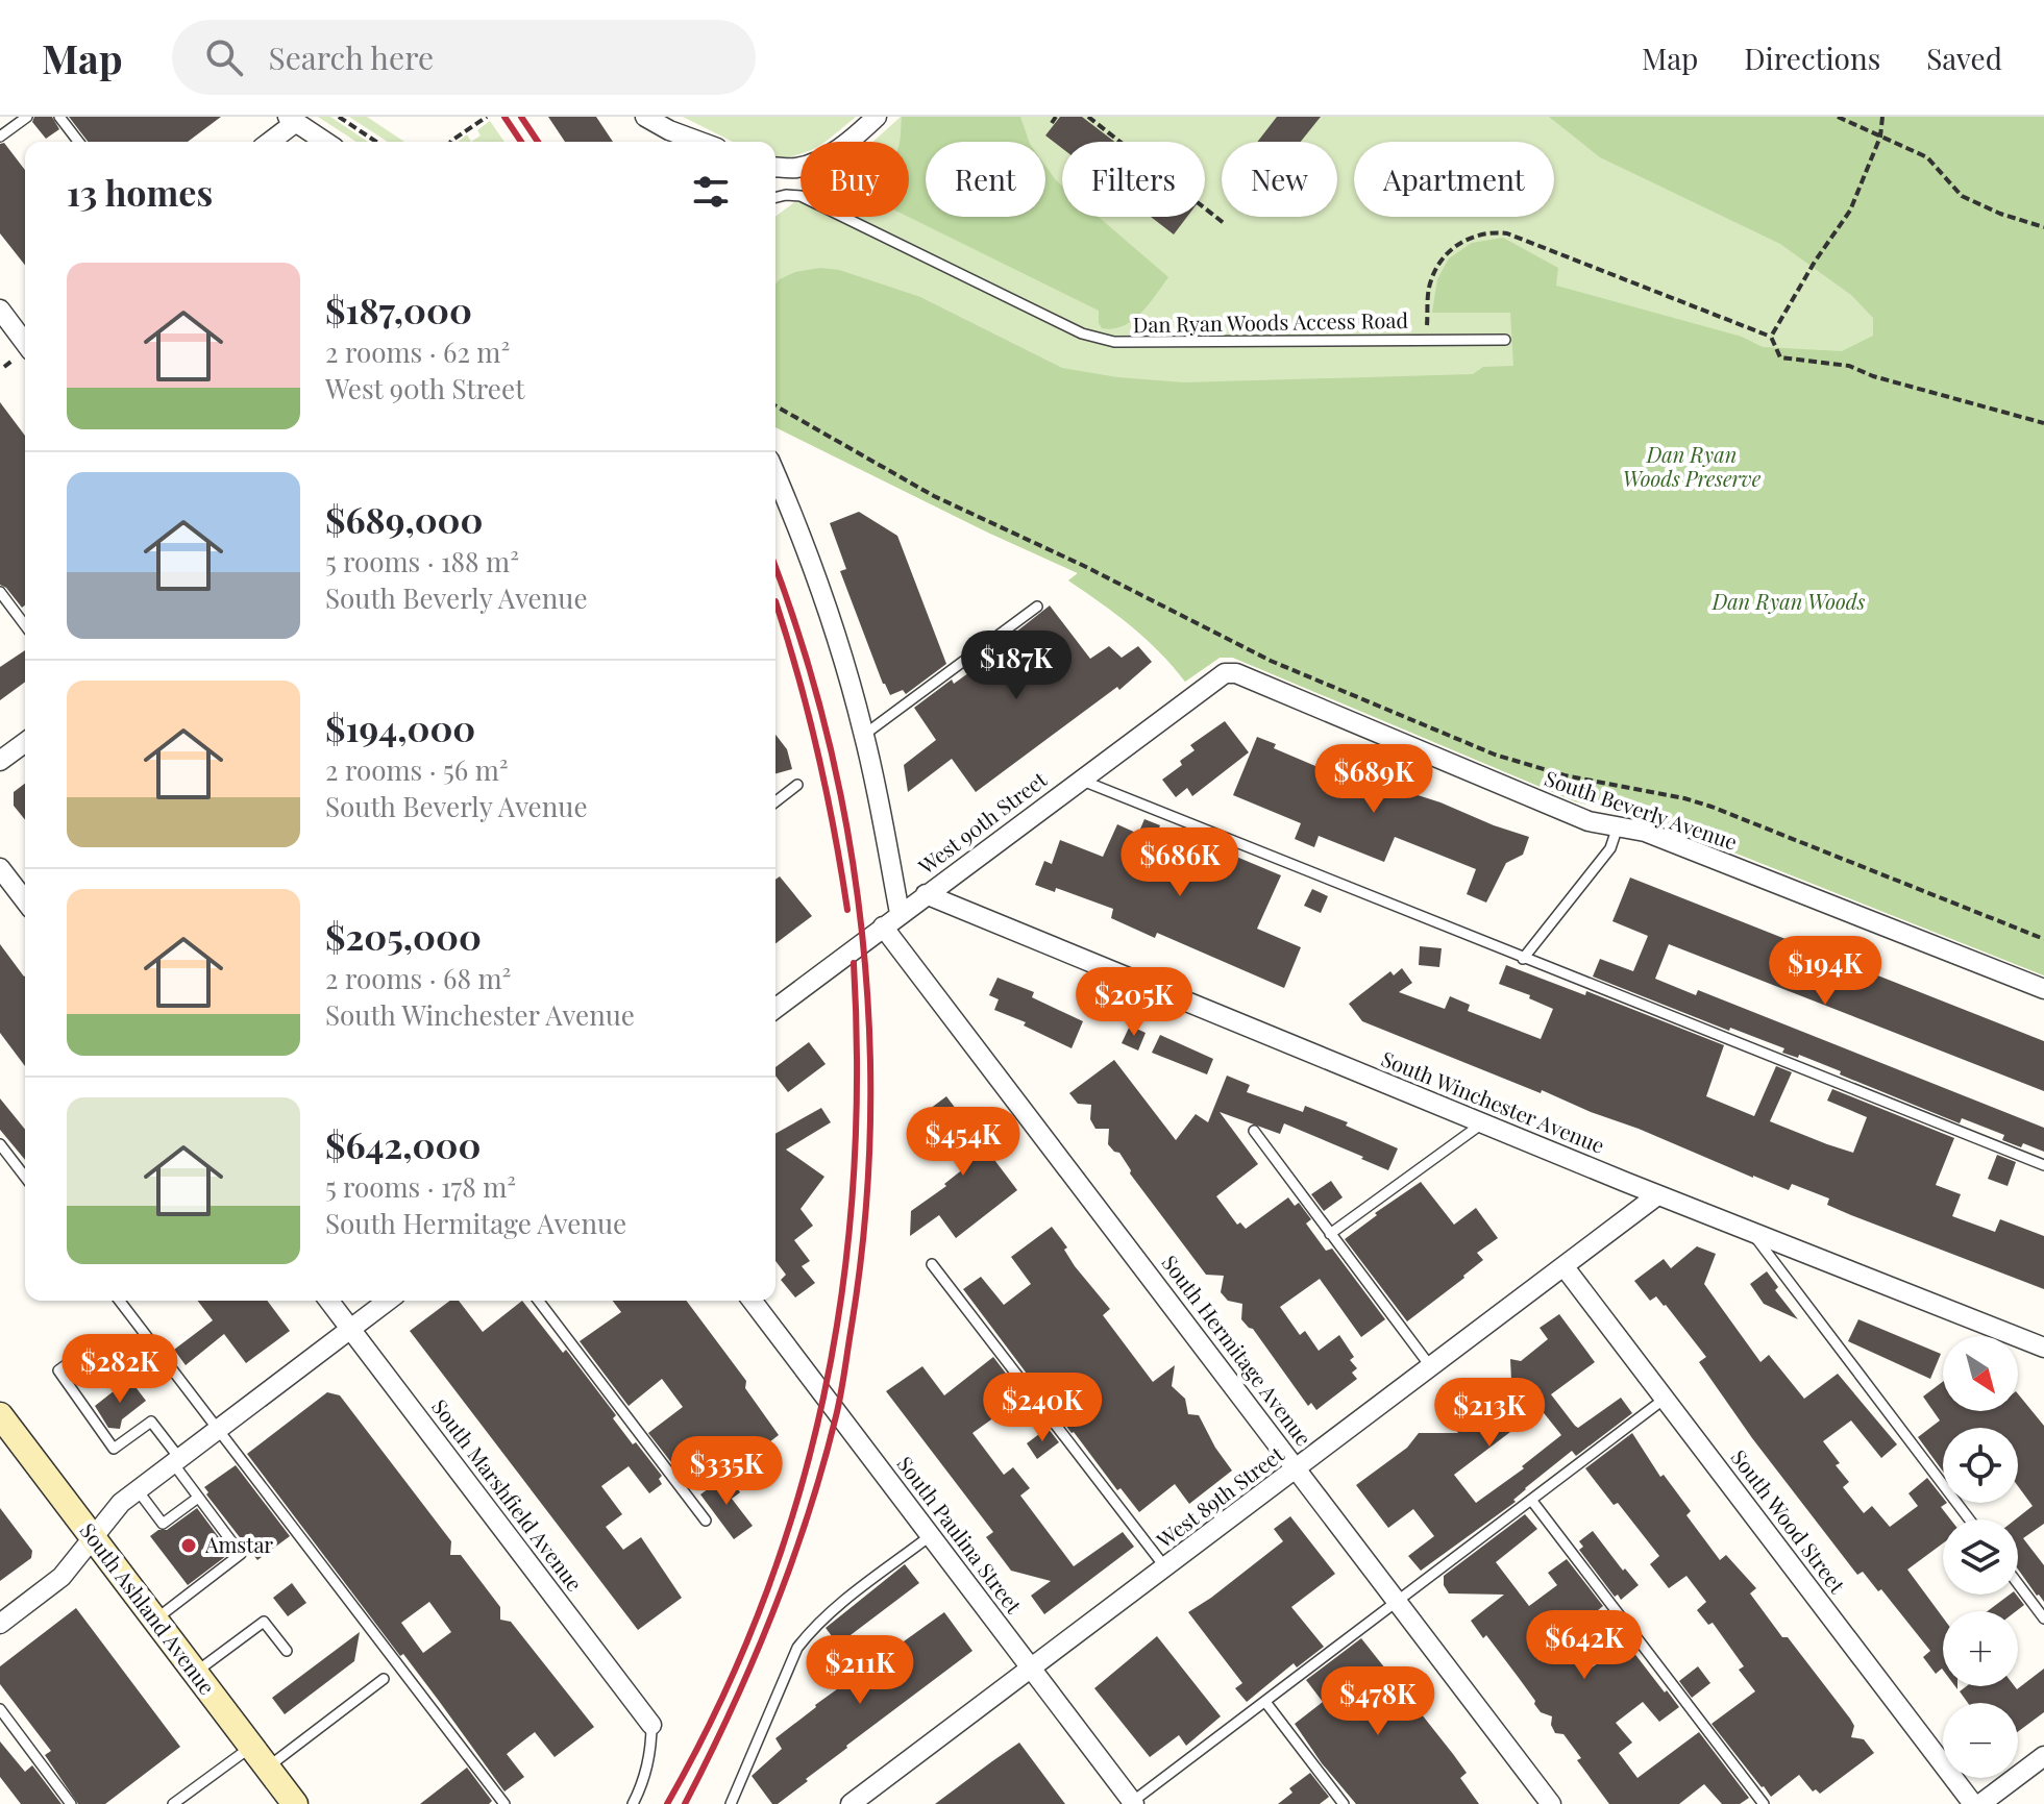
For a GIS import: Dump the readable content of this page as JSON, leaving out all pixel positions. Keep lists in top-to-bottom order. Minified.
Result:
{"streets":{"main road":["South Ashland Avenue"],"street":["South Beverly Avenue","West 90th Street","South Winchester Avenue","South Hermitage Avenue","South Marshfield Avenue","West 89th Street","South Wood Street","South Paulina Street"],"lane":["Dan Ryan Woods Access Road"]},"crossings":[["South Beverly Avenue","West 90th Street"],["West 90th Street","South Winchester Avenue"],["West 90th Street","South Hermitage Avenue"],["South Winchester Avenue","West 89th Street"],["South Hermitage Avenue","West 89th Street"],["West 89th Street","South Wood Street"],["West 89th Street","South Paulina Street"]],"parks":["Dan Ryan Woods Preserve","Dan Ryan Woods"],"places":["Amstar"],"north":"bottom right","page":{"header":"Map","search":"Search here","nav":["Map","Directions","Saved"],"chip":["Buy","Rent","Filters","New","Apartment"],"heading":"13 homes","list":[{"name":"$187,000","note":"2 rooms · 62 m² · West 90th Street"},{"name":"$689,000","note":"5 rooms · 188 m² · South Beverly Avenue"},{"name":"$194,000","note":"2 rooms · 56 m² · South Beverly Avenue"},{"name":"$205,000","note":"2 rooms · 68 m² · South Winchester Avenue"},{"name":"$642,000","note":"5 rooms · 178 m² · South Hermitage Avenue"}],"price":["$187K","$689K","$686K","$194K","$205K","$454K","$282K","$240K","$213K","$335K","$642K","$211K","$478K"],"map_buttons":["+","−"]}}
